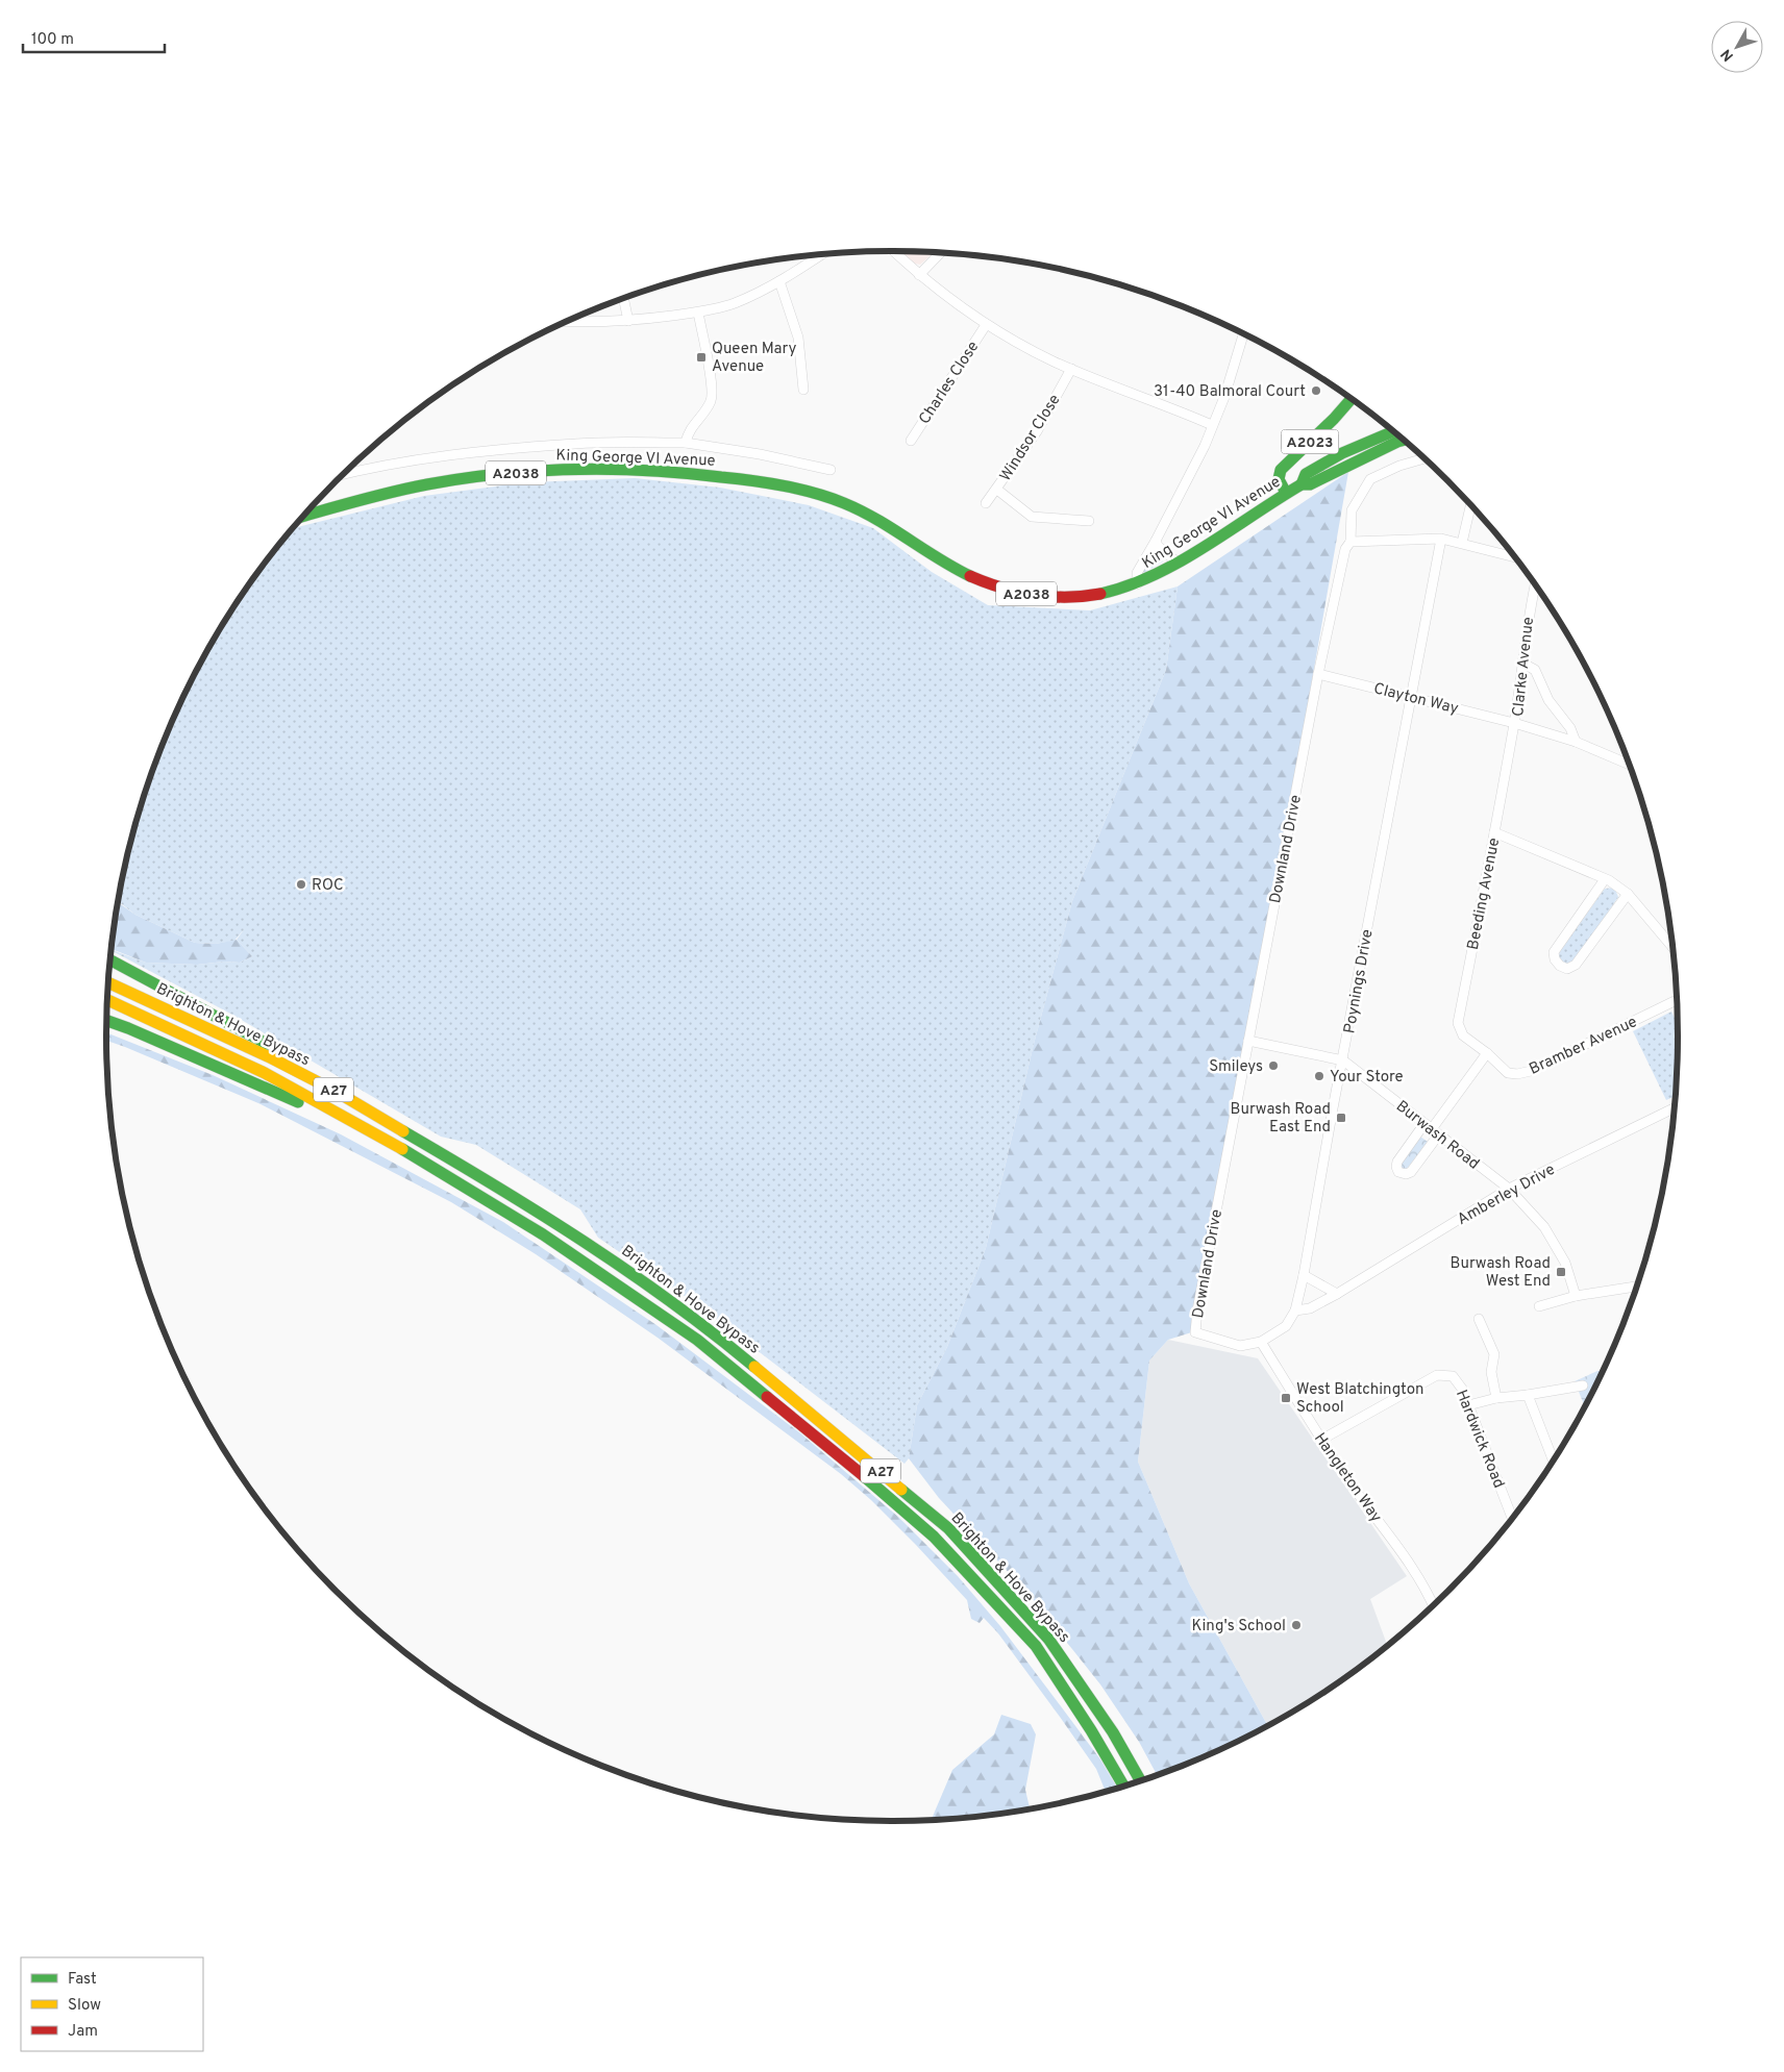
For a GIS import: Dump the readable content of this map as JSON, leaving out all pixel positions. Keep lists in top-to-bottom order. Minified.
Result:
{"streets":{"main road":["A2023","King George VI Avenue","A2038","Brighton & Hove Bypass","A27"],"street":["Charles Close","Windsor Close","Clarke Avenue","Clayton Way","Downland Drive","Beeding Avenue","Poynings Drive","Bramber Avenue","Burwash Road","Amberley Drive","Hardwick Road","Hangleton Way"]},"crossings":[["A2023","King George VI Avenue"],["Clarke Avenue","Clayton Way"],["Clarke Avenue","Beeding Avenue"],["Clayton Way","Downland Drive"],["Clayton Way","Beeding Avenue"],["Clayton Way","Poynings Drive"],["Downland Drive","Poynings Drive"],["Downland Drive","Burwash Road"],["Beeding Avenue","Bramber Avenue"],["Poynings Drive","Burwash Road"],["Poynings Drive","Amberley Drive"],["Poynings Drive","Hangleton Way"],["Brighton & Hove Bypass","A27"],["Burwash Road","Amberley Drive"],["Hardwick Road","Hangleton Way"]],"places":{"transit":["Queen Mary Avenue","Burwash Road East End","Burwash Road West End","West Blatchington School"],"other":["31-40 Balmoral Court","ROC","Smileys","Your Store","King's School"]},"legend":["Fast","Slow","Jam"],"scale_bar":"100 m","north":"bottom left"}
